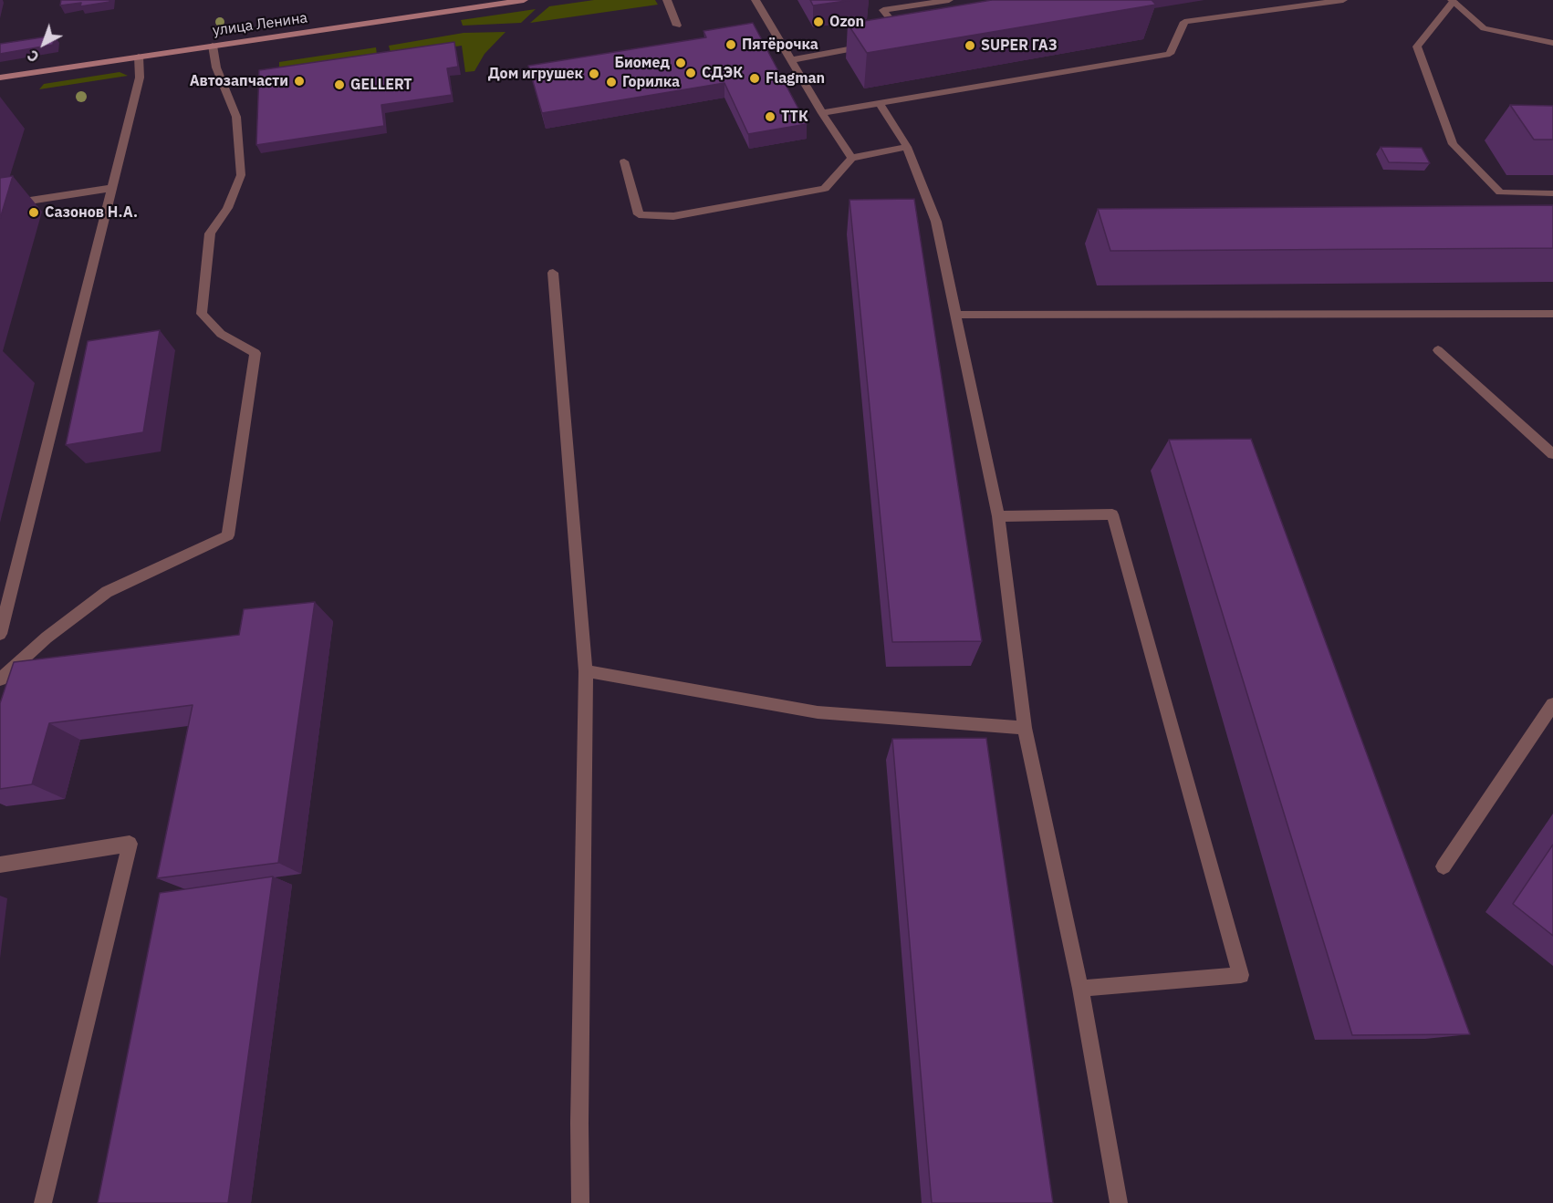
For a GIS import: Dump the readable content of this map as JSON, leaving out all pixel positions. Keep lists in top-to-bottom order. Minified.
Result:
{"streets":{"street":["улица Ленина"]},"places":["Ozon","Пятёрочка","SUPER ГАЗ","Биомед","СДЭК","Дом игрушек","Flagman","Автозапчасти","Горилка","GELLERT","ТТК","Сазонов Н.А."],"north":"bottom left"}
